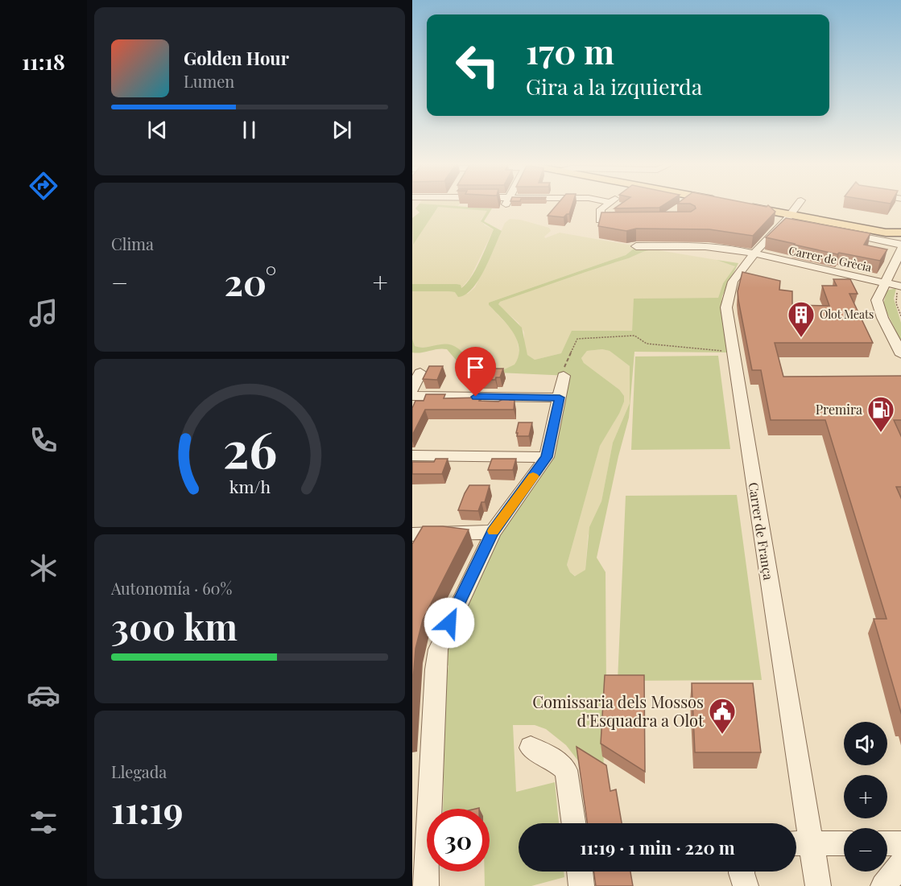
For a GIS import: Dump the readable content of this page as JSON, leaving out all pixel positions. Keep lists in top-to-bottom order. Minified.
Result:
{"streets":{"street":["Carrer de Grècia","Carrer de França"]},"crossings":[["Carrer de Grècia","Carrer de França"]],"places":{"building":["Olot Meats"],"fuel station":["Premira"],"public building":["Comissaria dels Mossos d'Esquadra a Olot"]},"page":{"tabs":"11:18","turn":["170 m","Gira a la izquierda"],"song":["Golden Hour","Lumen"],"tile":["Clima",["Autonomía · 60%","300 km"],["Llegada","11:19"]],"heat":["−","20°","+"],"map_buttons":["+","−"],"limit":"30","trip":"11:19 · 1 min · 220 m","gauge":["26","km/h"]}}
